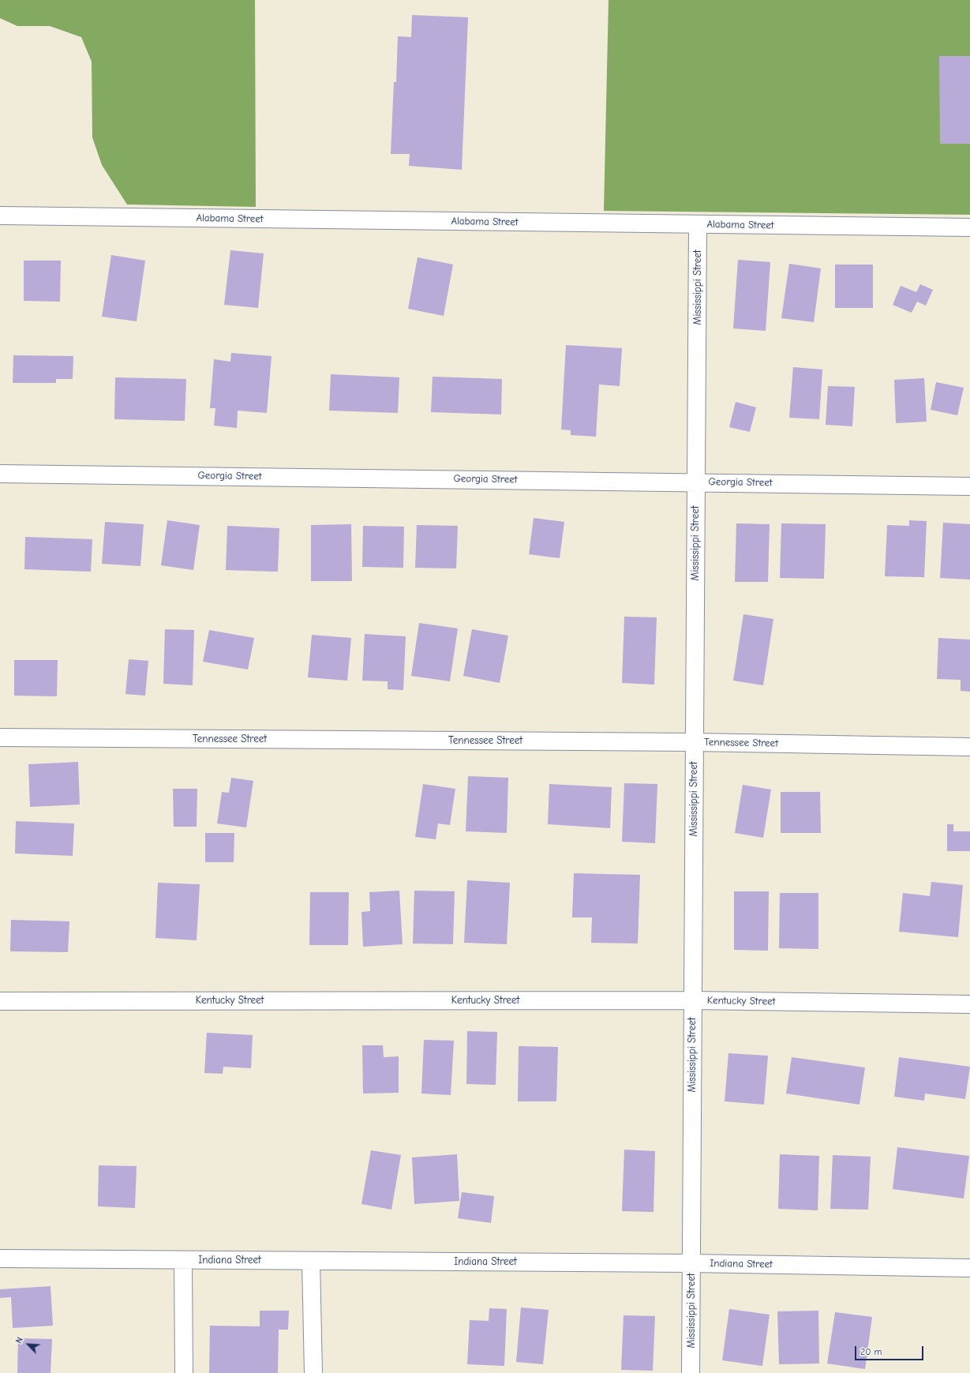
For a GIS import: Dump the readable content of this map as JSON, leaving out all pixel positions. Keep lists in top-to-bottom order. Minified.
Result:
{"streets":{"street":["Alabama Street","Mississippi Street","Georgia Street","Tennessee Street","Kentucky Street","Indiana Street"]},"crossings":[["Alabama Street","Mississippi Street"],["Mississippi Street","Georgia Street"],["Mississippi Street","Tennessee Street"],["Mississippi Street","Kentucky Street"],["Mississippi Street","Indiana Street"]],"scale_bar":"20 m","north":"top left"}
